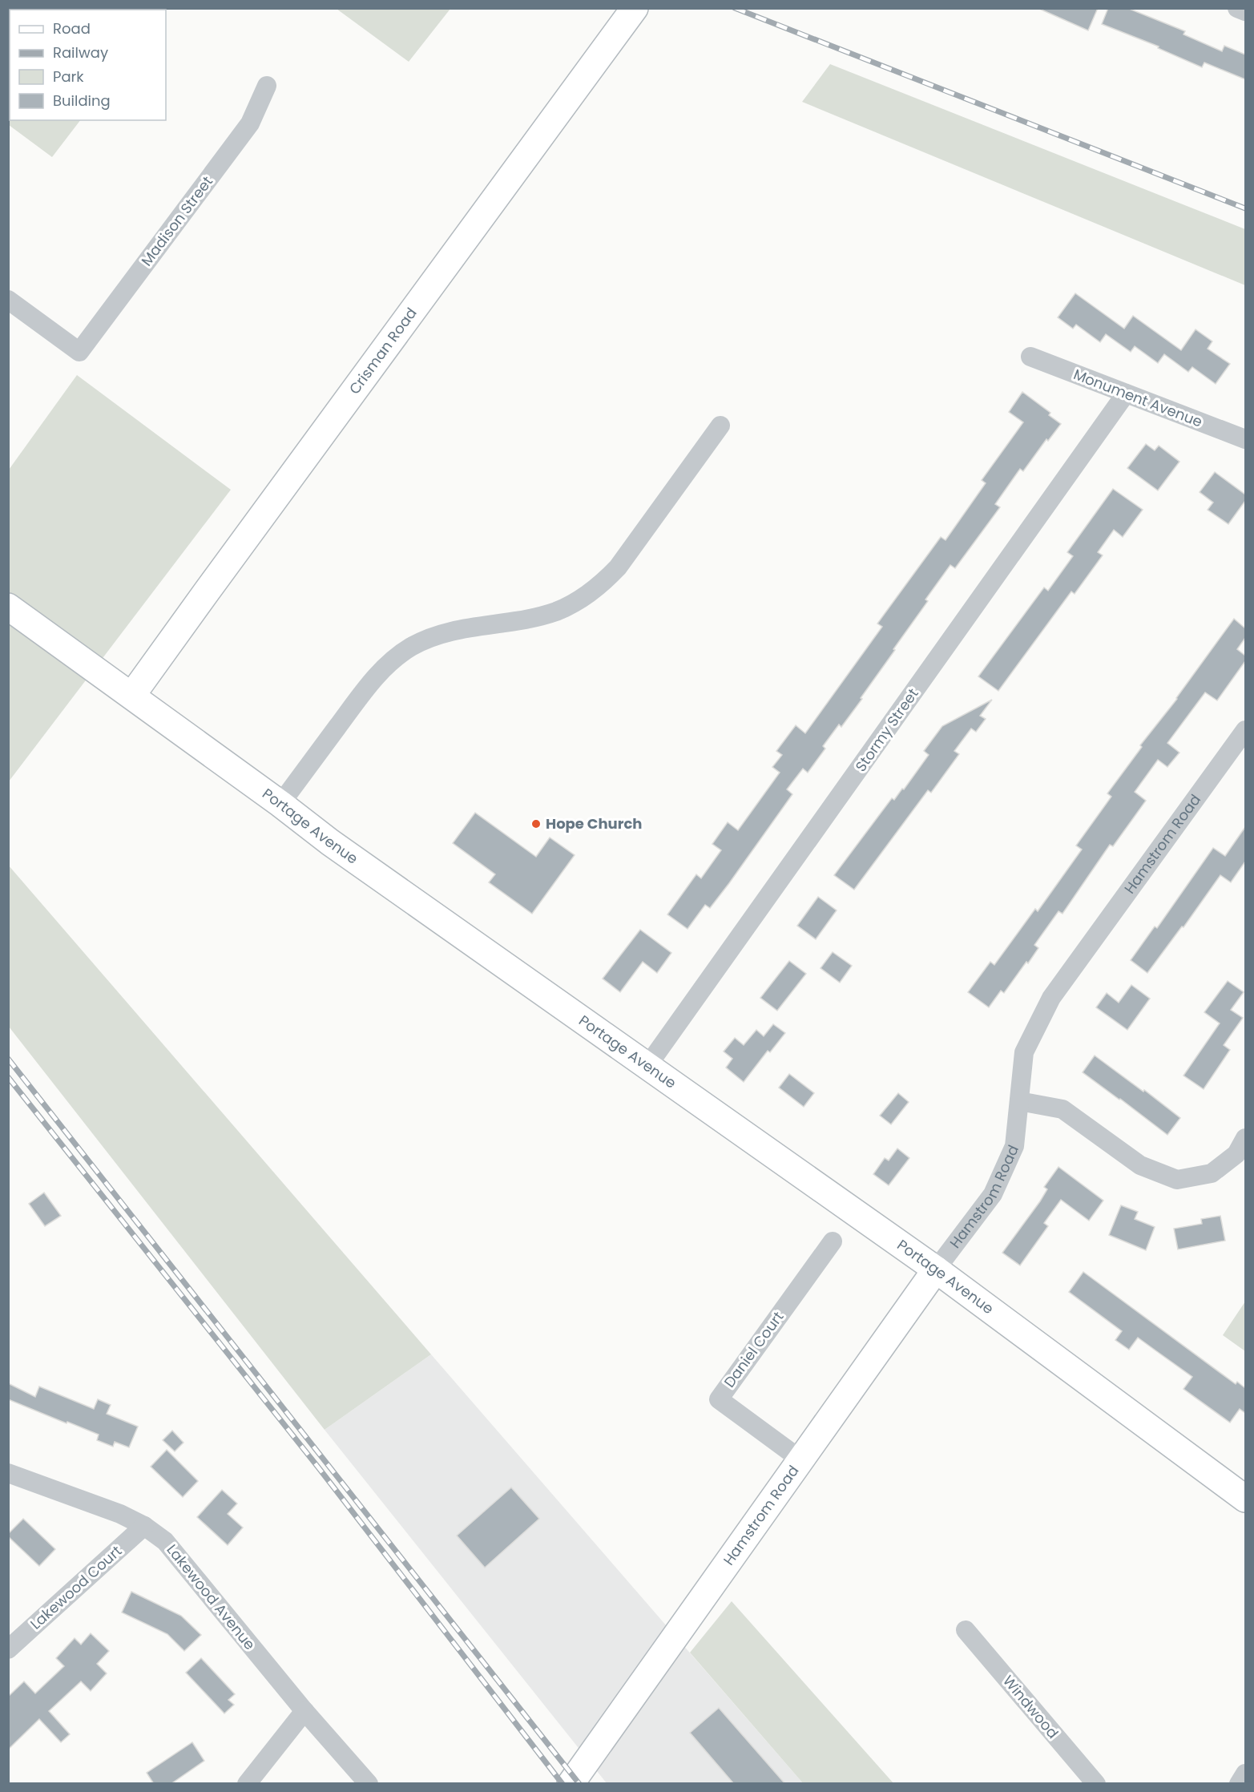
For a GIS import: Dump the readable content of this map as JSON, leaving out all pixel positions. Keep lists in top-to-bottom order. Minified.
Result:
{"streets":{"street":["Madison Street","Crisman Road","Monument Avenue","Stormy Street","Portage Avenue","Hamstrom Road","Daniel Court","Lakewood Court","Lakewood Avenue","Windwood"]},"crossings":[["Crisman Road","Portage Avenue"],["Monument Avenue","Stormy Street"],["Stormy Street","Portage Avenue"],["Portage Avenue","Hamstrom Road"],["Hamstrom Road","Daniel Court"],["Lakewood Court","Lakewood Avenue"]],"places":["Hope Church"],"legend":["Road","Railway","Park","Building"]}
